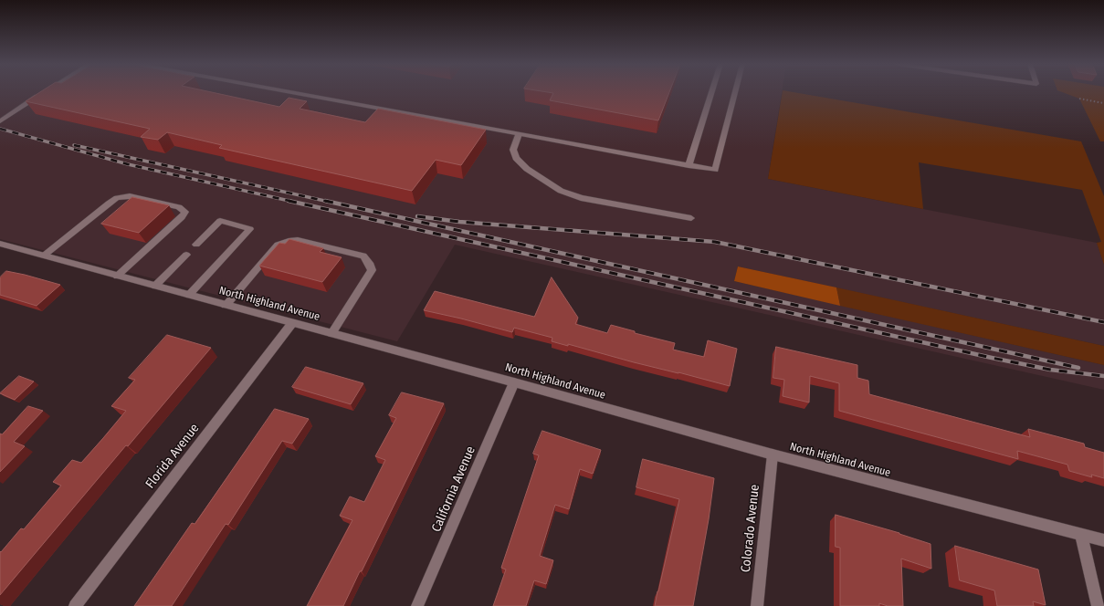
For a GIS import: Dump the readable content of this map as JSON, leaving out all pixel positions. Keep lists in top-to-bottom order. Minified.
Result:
{"streets":{"street":["North Highland Avenue","Florida Avenue","California Avenue","Colorado Avenue"]},"crossings":[["North Highland Avenue","Florida Avenue"],["North Highland Avenue","California Avenue"],["North Highland Avenue","Colorado Avenue"]]}
